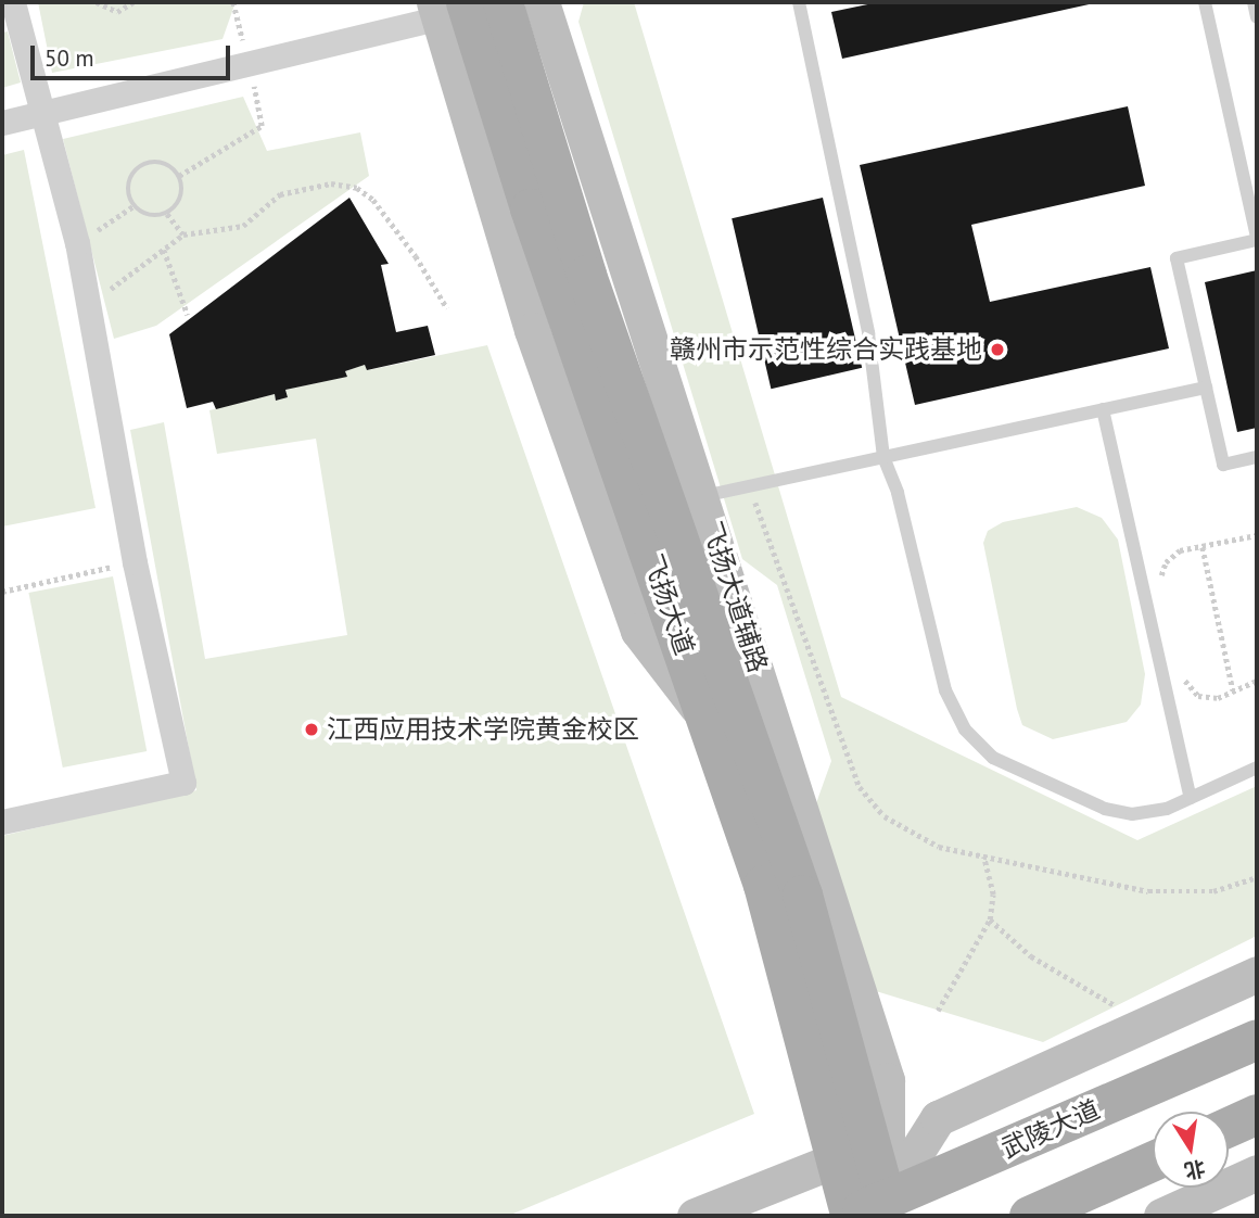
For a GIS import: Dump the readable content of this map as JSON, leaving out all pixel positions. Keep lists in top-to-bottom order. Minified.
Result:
{"streets":{"main road":["飞扬大道","武陵大道"],"street":["飞扬大道辅路"]},"crossings":[["飞扬大道辅路","飞扬大道"],["飞扬大道","武陵大道"]],"places":["赣州市示范性综合实践基地","江西应用技术学院黄金校区"],"scale_bar":"50 m","north":"bottom"}
